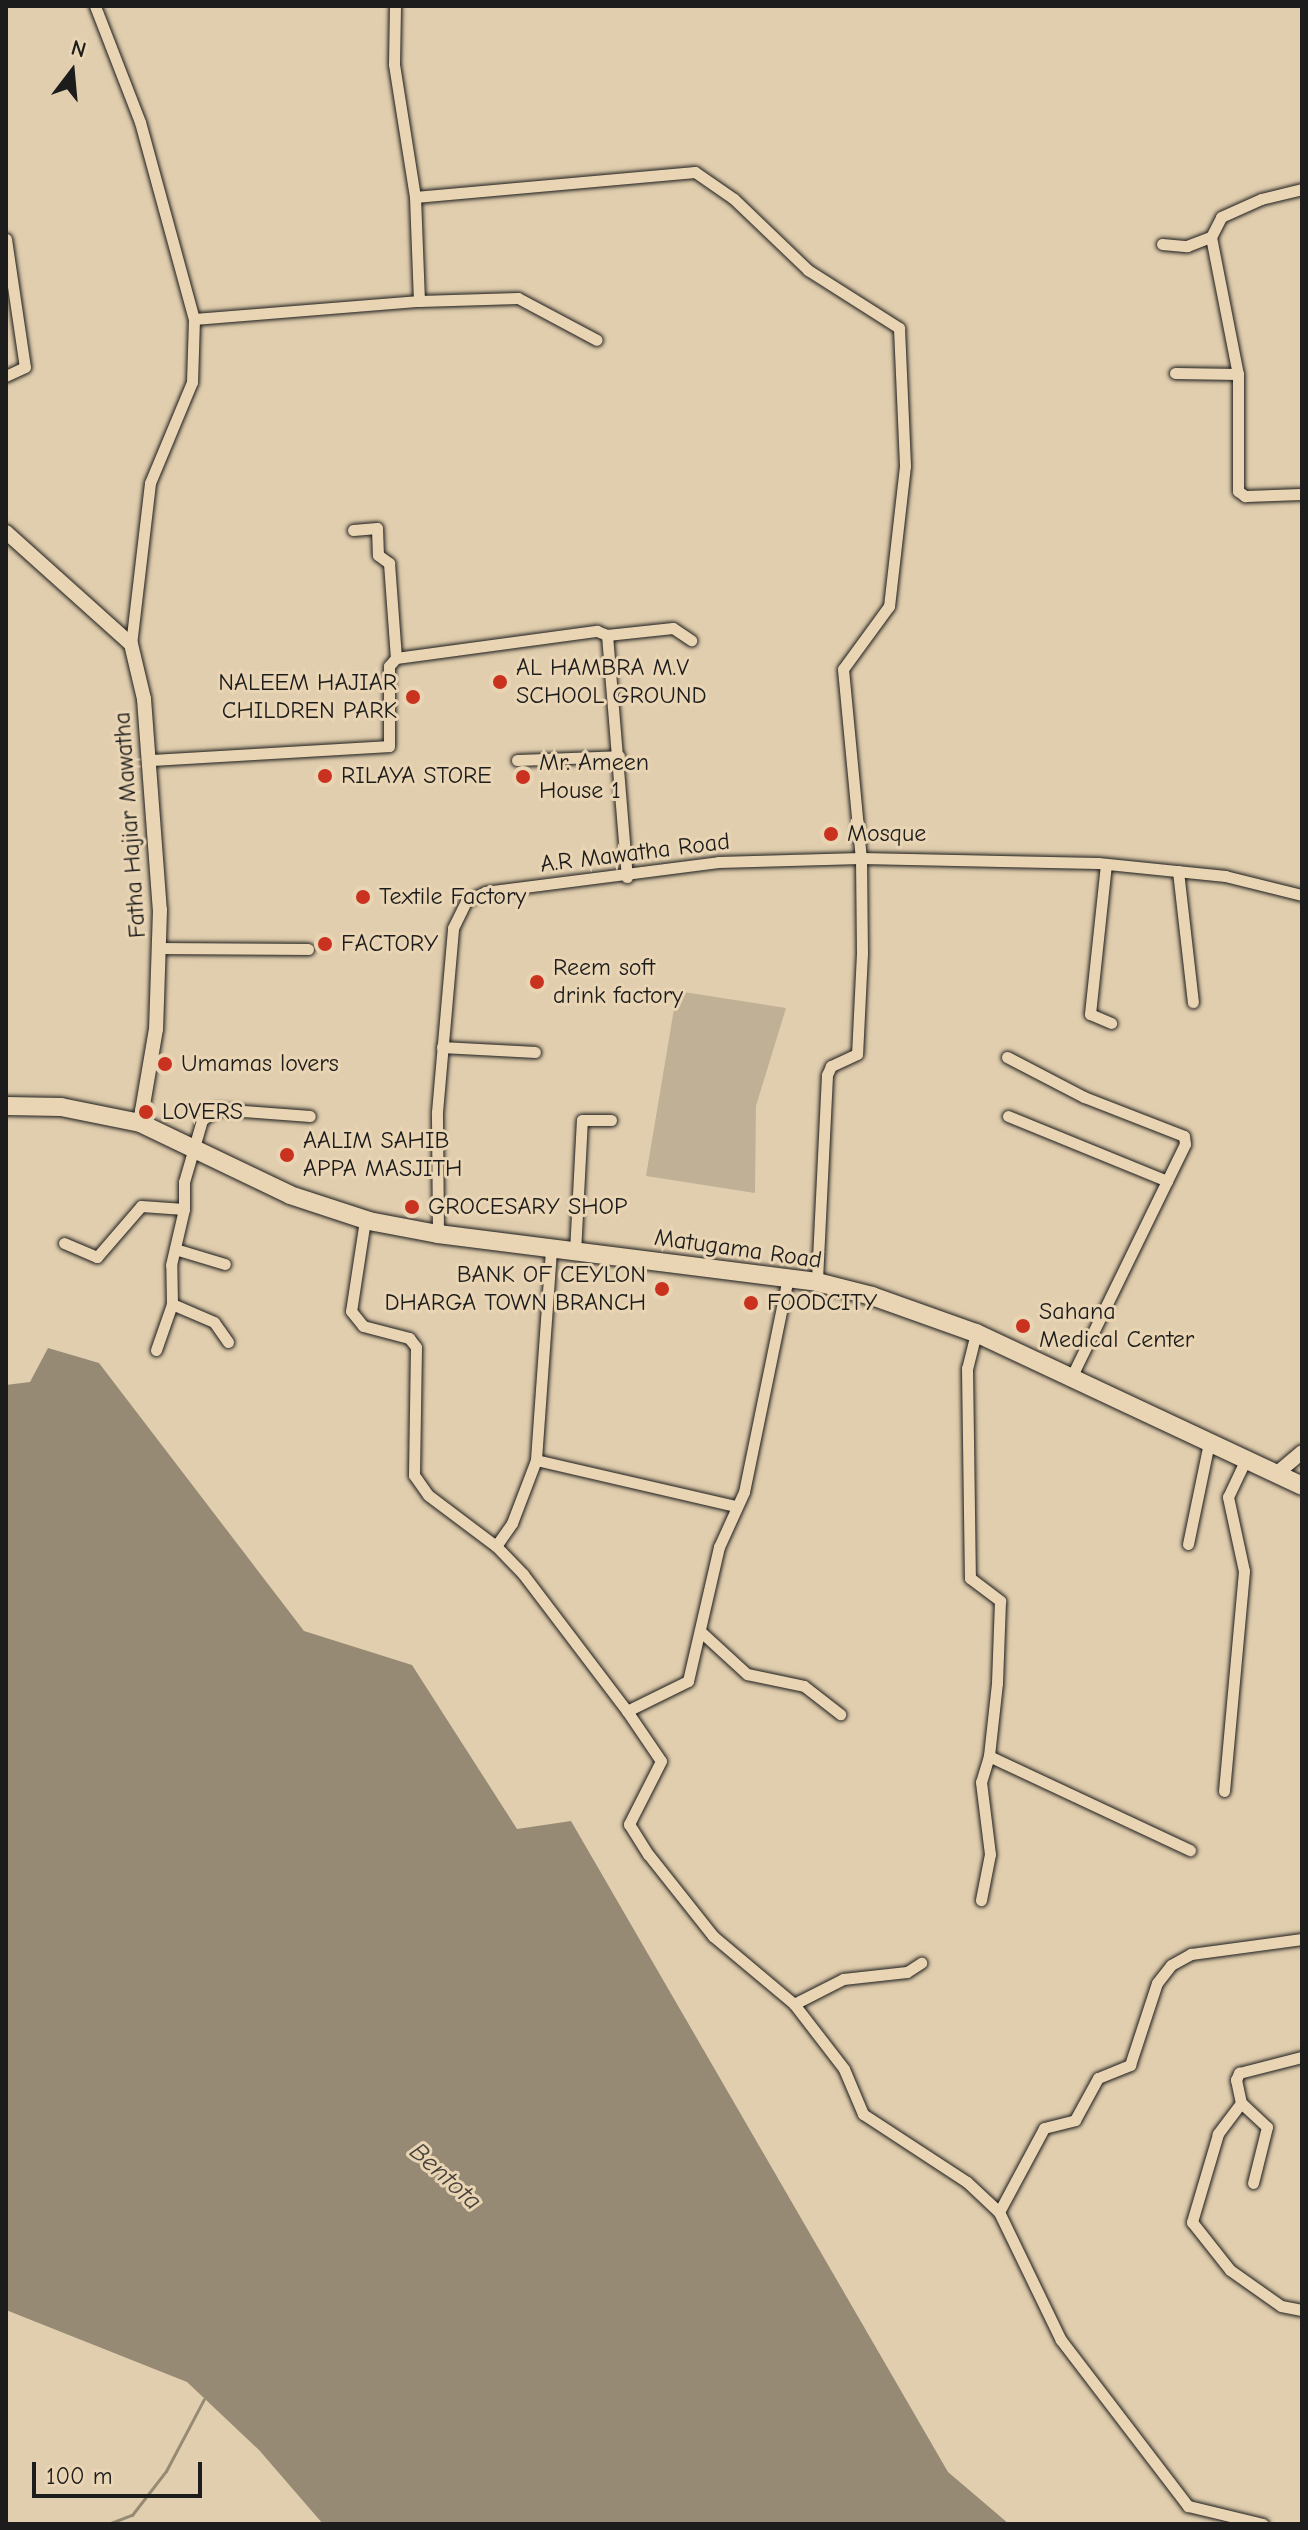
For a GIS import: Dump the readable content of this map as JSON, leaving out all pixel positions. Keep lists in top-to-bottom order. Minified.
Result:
{"streets":{"main road":["Matugama Road"],"street":["Fatha Hajiar Mawatha","A.R Mawatha Road"]},"crossings":[["Fatha Hajiar Mawatha","Matugama Road"],["A.R Mawatha Road","Matugama Road"]],"water":["Bentota"],"places":["AL HAMBRA M.V SCHOOL GROUND","NALEEM HAJIAR CHILDREN PARK","RILAYA STORE","Mr. Ameen House 1","Mosque","Textile Factory","FACTORY","Reem soft drink factory","Umamas lovers","LOVERS","AALIM SAHIB APPA MASJITH","GROCESARY SHOP","BANK OF CEYLON DHARGA TOWN BRANCH","FOODCITY","Sahana Medical Center"],"scale_bar":"100 m","north":"top"}
